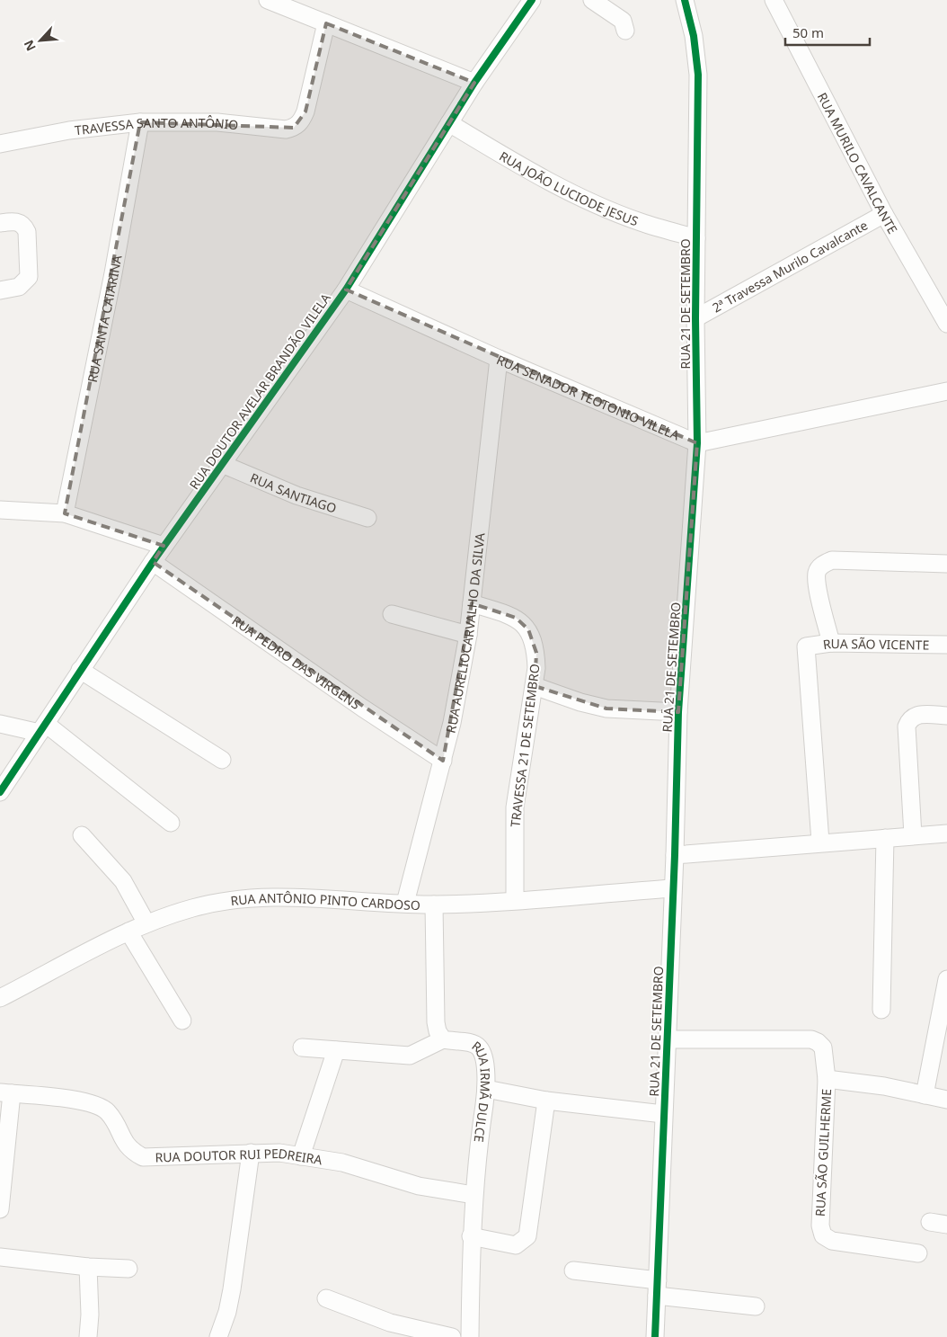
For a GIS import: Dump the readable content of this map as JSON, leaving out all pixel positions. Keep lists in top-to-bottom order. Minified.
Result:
{"streets":{"street":["TRAVESSA SANTO ANTÔNIO","RUA MURILO CAVALCANTE","RUA JOÃO LUCIODE JESUS","2ª Travessa Murilo Cavalcante","RUA 21 DE SETEMBRO","RUA SANTA CATARINA","RUA DOUTOR AVELAR BRANDÃO VILELA","RUA SENADOR TEOTONIO VILELA","RUA SANTIAGO","RUA AURELIOCARVALHO DA SILVA","RUA SÃO VICENTE","RUA PEDRO DAS VIRGENS","TRAVESSA 21 DE SETEMBRO","RUA ANTÔNIO PINTO CARDOSO","RUA IRMÃ DULCE","RUA SÃO GUILHERME","RUA DOUTOR RUI PEDREIRA"]},"crossings":[["TRAVESSA SANTO ANTÔNIO","RUA SANTA CATARINA"],["RUA MURILO CAVALCANTE","2ª Travessa Murilo Cavalcante"],["RUA JOÃO LUCIODE JESUS","RUA 21 DE SETEMBRO"],["RUA JOÃO LUCIODE JESUS","RUA DOUTOR AVELAR BRANDÃO VILELA"],["2ª Travessa Murilo Cavalcante","RUA 21 DE SETEMBRO"],["RUA 21 DE SETEMBRO","RUA SENADOR TEOTONIO VILELA"],["RUA 21 DE SETEMBRO","RUA ANTÔNIO PINTO CARDOSO"],["RUA 21 DE SETEMBRO","RUA SÃO GUILHERME"],["RUA DOUTOR AVELAR BRANDÃO VILELA","RUA SENADOR TEOTONIO VILELA"],["RUA DOUTOR AVELAR BRANDÃO VILELA","RUA SANTIAGO"],["RUA DOUTOR AVELAR BRANDÃO VILELA","RUA PEDRO DAS VIRGENS"],["RUA SENADOR TEOTONIO VILELA","RUA AURELIOCARVALHO DA SILVA"],["RUA AURELIOCARVALHO DA SILVA","RUA PEDRO DAS VIRGENS"],["RUA AURELIOCARVALHO DA SILVA","TRAVESSA 21 DE SETEMBRO"],["RUA AURELIOCARVALHO DA SILVA","RUA ANTÔNIO PINTO CARDOSO"],["TRAVESSA 21 DE SETEMBRO","RUA ANTÔNIO PINTO CARDOSO"],["RUA ANTÔNIO PINTO CARDOSO","RUA IRMÃ DULCE"],["RUA IRMÃ DULCE","RUA DOUTOR RUI PEDREIRA"]],"scale_bar":"50 m","north":"bottom left"}
